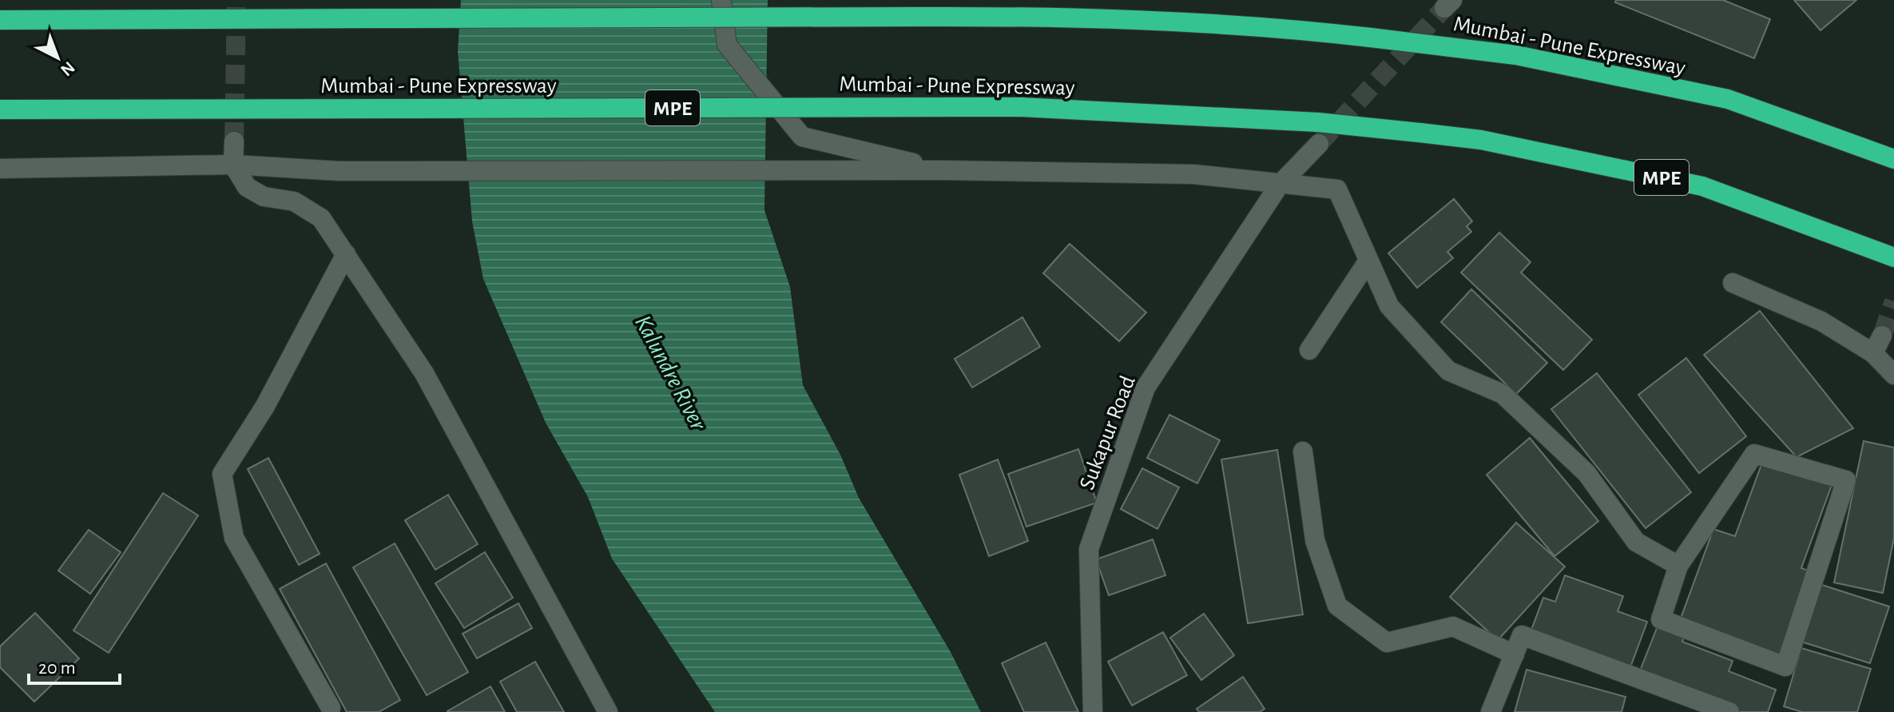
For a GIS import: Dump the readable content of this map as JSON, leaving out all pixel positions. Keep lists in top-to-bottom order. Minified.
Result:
{"streets":{"highway":["Mumbai - Pune Expressway","MPE"],"street":["Sukapur Road"]},"water":["Kalundre River"],"scale_bar":"20 m","north":"bottom right"}
